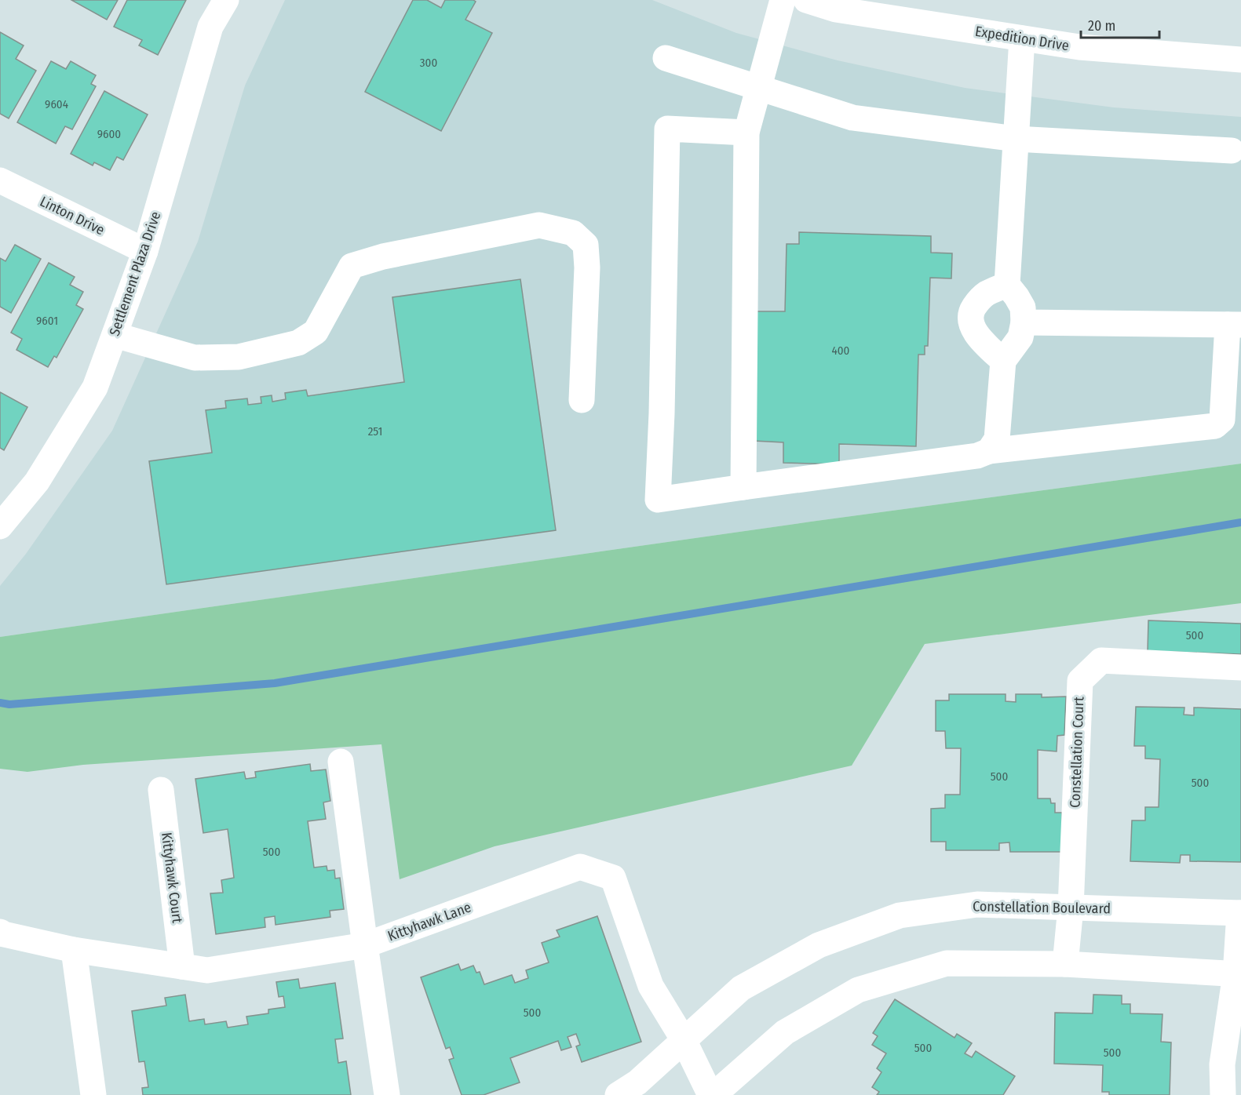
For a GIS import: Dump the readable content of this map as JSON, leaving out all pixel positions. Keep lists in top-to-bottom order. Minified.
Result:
{"streets":{"street":["Expedition Drive","Linton Drive","Settlement Plaza Drive","Constellation Court","Kittyhawk Court","Constellation Boulevard","Kittyhawk Lane"]},"crossings":[["Linton Drive","Settlement Plaza Drive"],["Constellation Court","Constellation Boulevard"],["Kittyhawk Court","Kittyhawk Lane"],["Constellation Boulevard","Kittyhawk Lane"]],"house_numbers":["300","9604","9600","9601","400","251","500","500","500","500","500","500","500"],"scale_bar":"20 m"}
